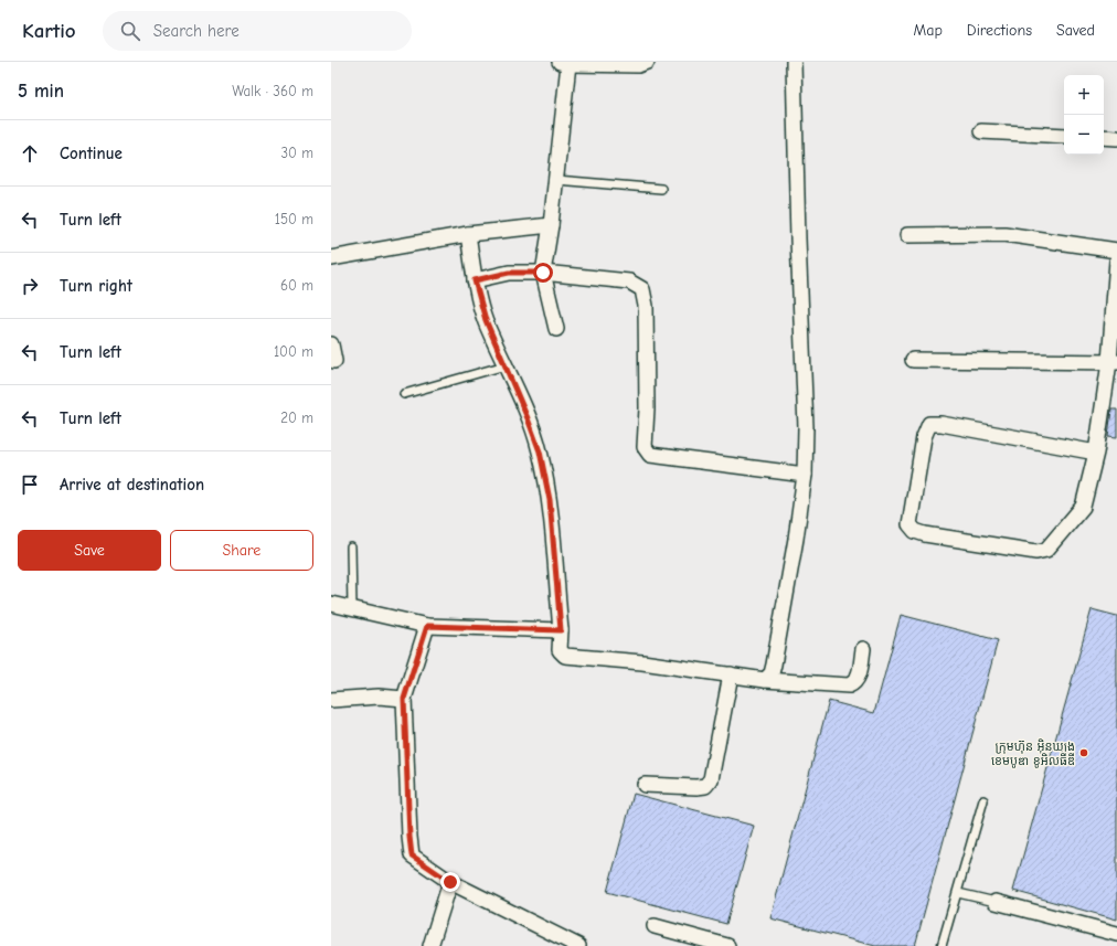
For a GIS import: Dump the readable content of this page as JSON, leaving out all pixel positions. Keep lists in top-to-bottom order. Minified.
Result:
{"places":["ក្រុមហ៊ុន អ៊ិនឃ្យុង ខេមបូឌា ខូអិលធីឌី"],"page":{"header":"Kartio","search":"Search here","nav":["Map","Directions","Saved"],"heading":["5 min","Walk · 360 m"],"map_buttons":["+","−"],"list":[["Continue","30 m"],["Turn left","150 m"],["Turn right","60 m"],["Turn left","100 m"],["Turn left","20 m"],"Arrive at destination"],"buttons":["Save","Share"]}}
